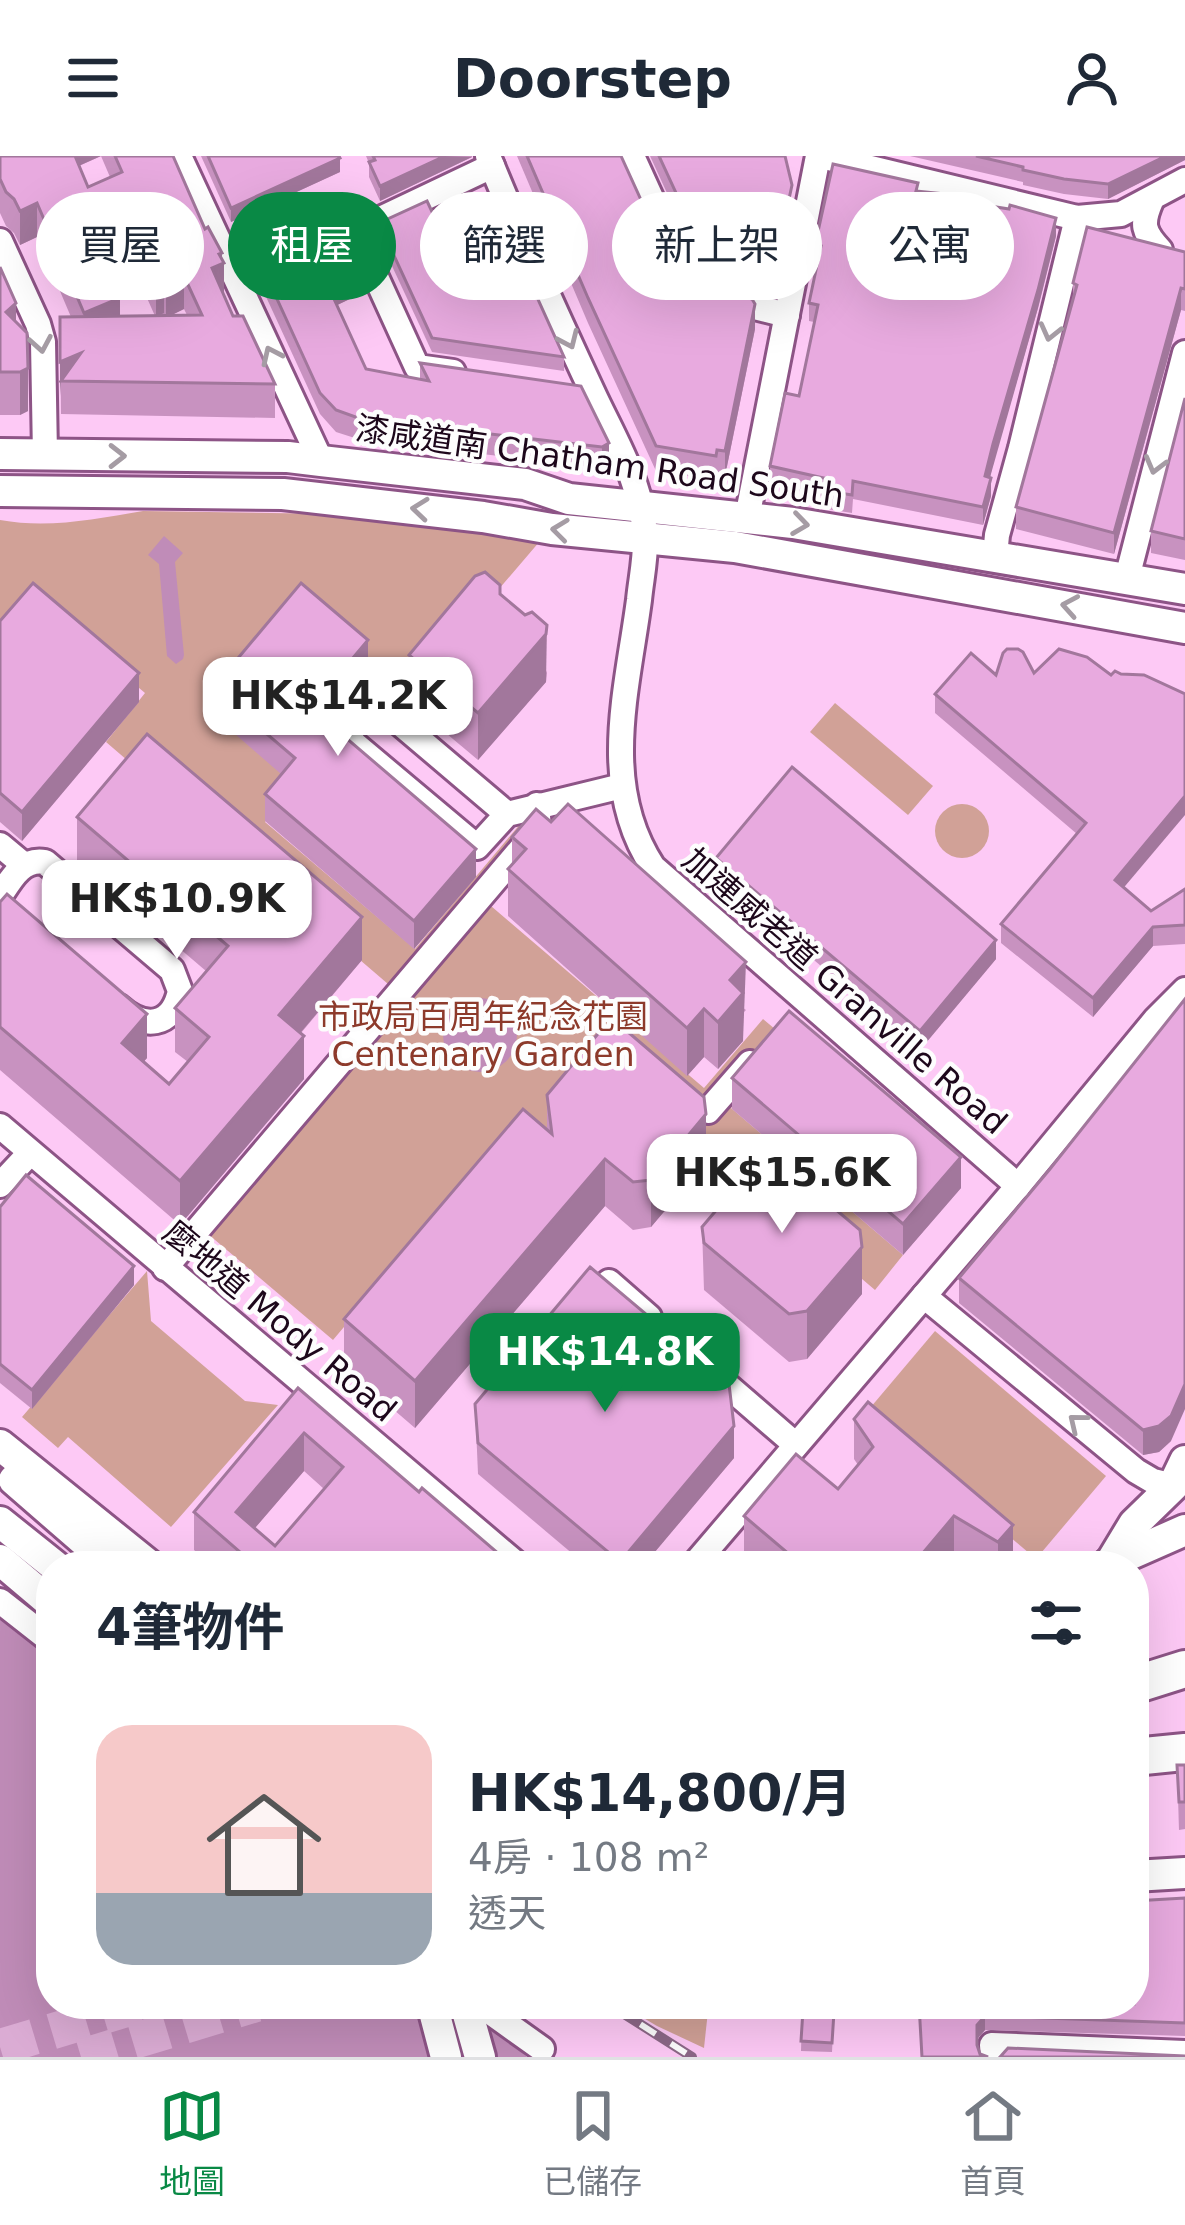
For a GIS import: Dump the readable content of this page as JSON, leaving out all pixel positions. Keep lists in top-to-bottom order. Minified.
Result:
{"streets":{"main road":["漆咸道南 Chatham Road South"],"street":["加連威老道 Granville Road","麼地道 Mody Road"]},"crossings":[["漆咸道南 Chatham Road South","加連威老道 Granville Road"]],"parks":["市政局百周年紀念花園 Centenary Garden"],"page":{"header":"Doorstep","chip":["買屋","租屋","篩選","新上架","公寓"],"price":["HK$14.2K","HK$10.9K","HK$15.6K","HK$14.8K"],"heading":"4筆物件","list":[{"name":"HK$14,800/月","note":"4房 · 108 m² · 透天"}],"tabs":["地圖","已儲存","首頁"]}}
